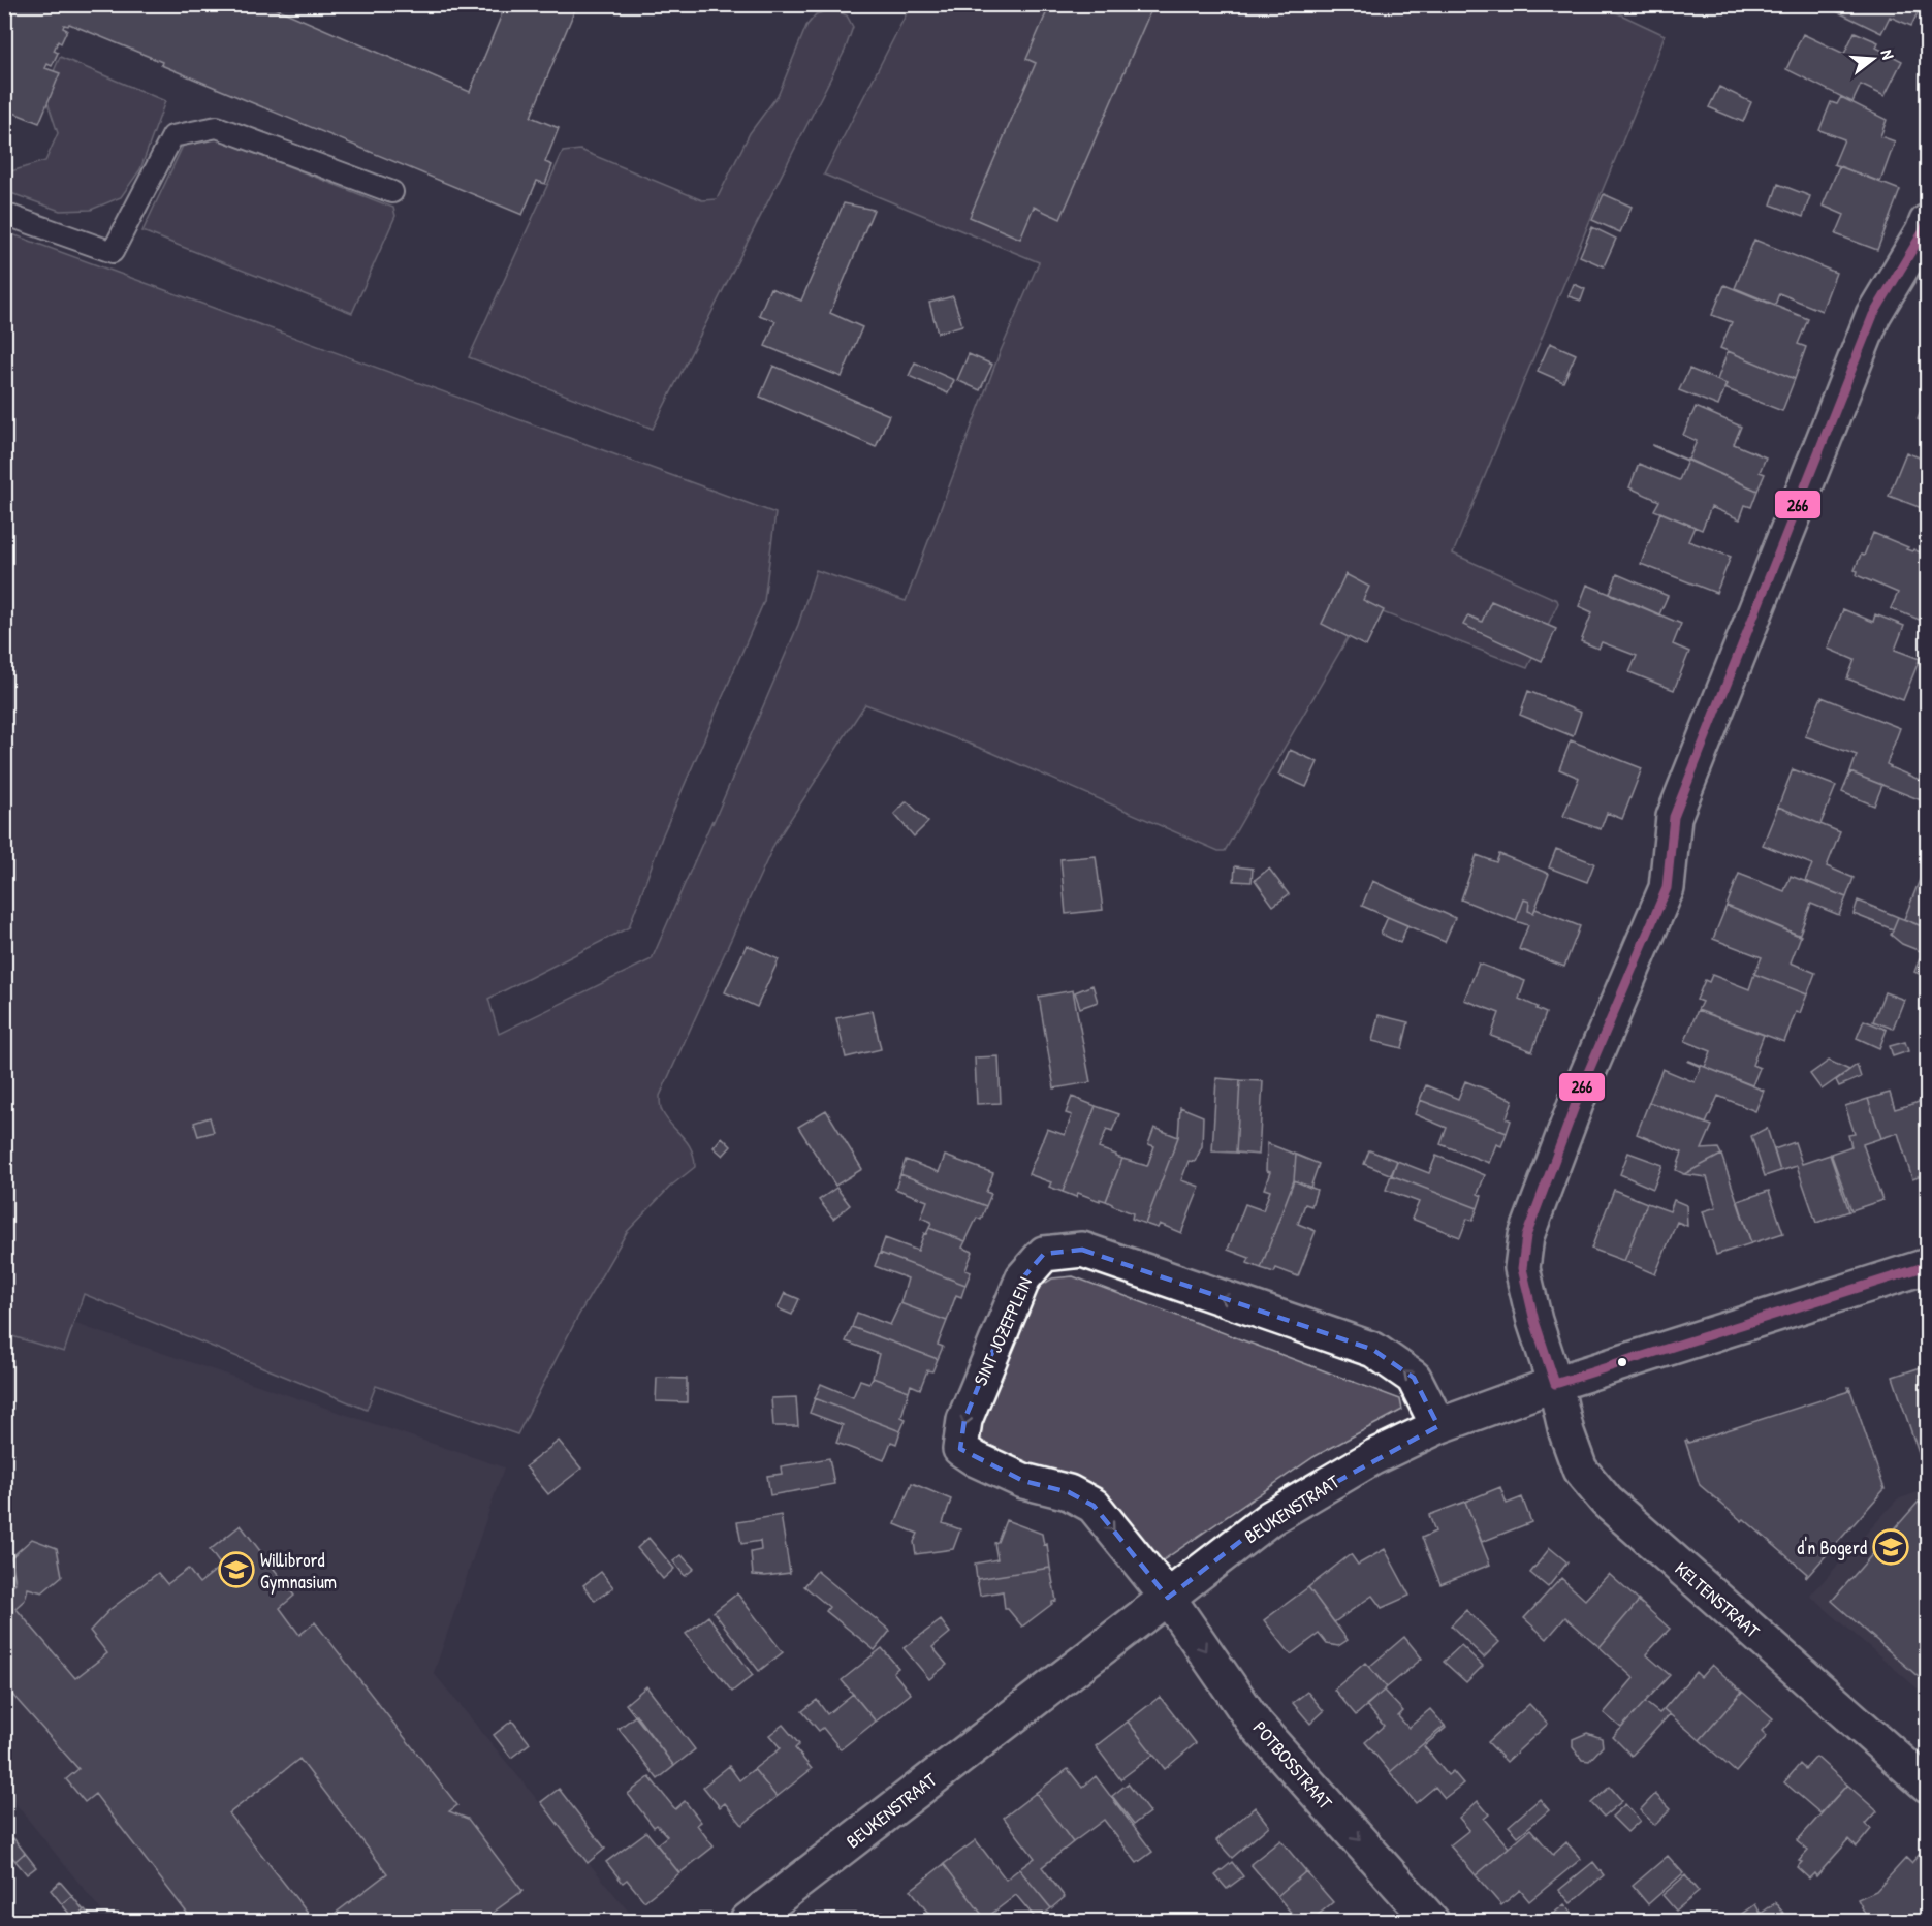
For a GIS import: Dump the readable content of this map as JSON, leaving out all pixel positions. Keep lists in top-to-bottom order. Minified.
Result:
{"streets":{"street":["SINT JOZEFPLEIN","BEUKENSTRAAT","KELTENSTRAAT","POTBOSSTRAAT"]},"crossings":[["SINT JOZEFPLEIN","BEUKENSTRAAT"],["SINT JOZEFPLEIN","POTBOSSTRAAT"],["BEUKENSTRAAT","KELTENSTRAAT"],["BEUKENSTRAAT","POTBOSSTRAAT"]],"one_way":["POTBOSSTRAAT"],"places":{"school or university":["d'n Bogerd","Willibrord Gymnasium"]},"lines":["transit line 266"],"north":"right"}
